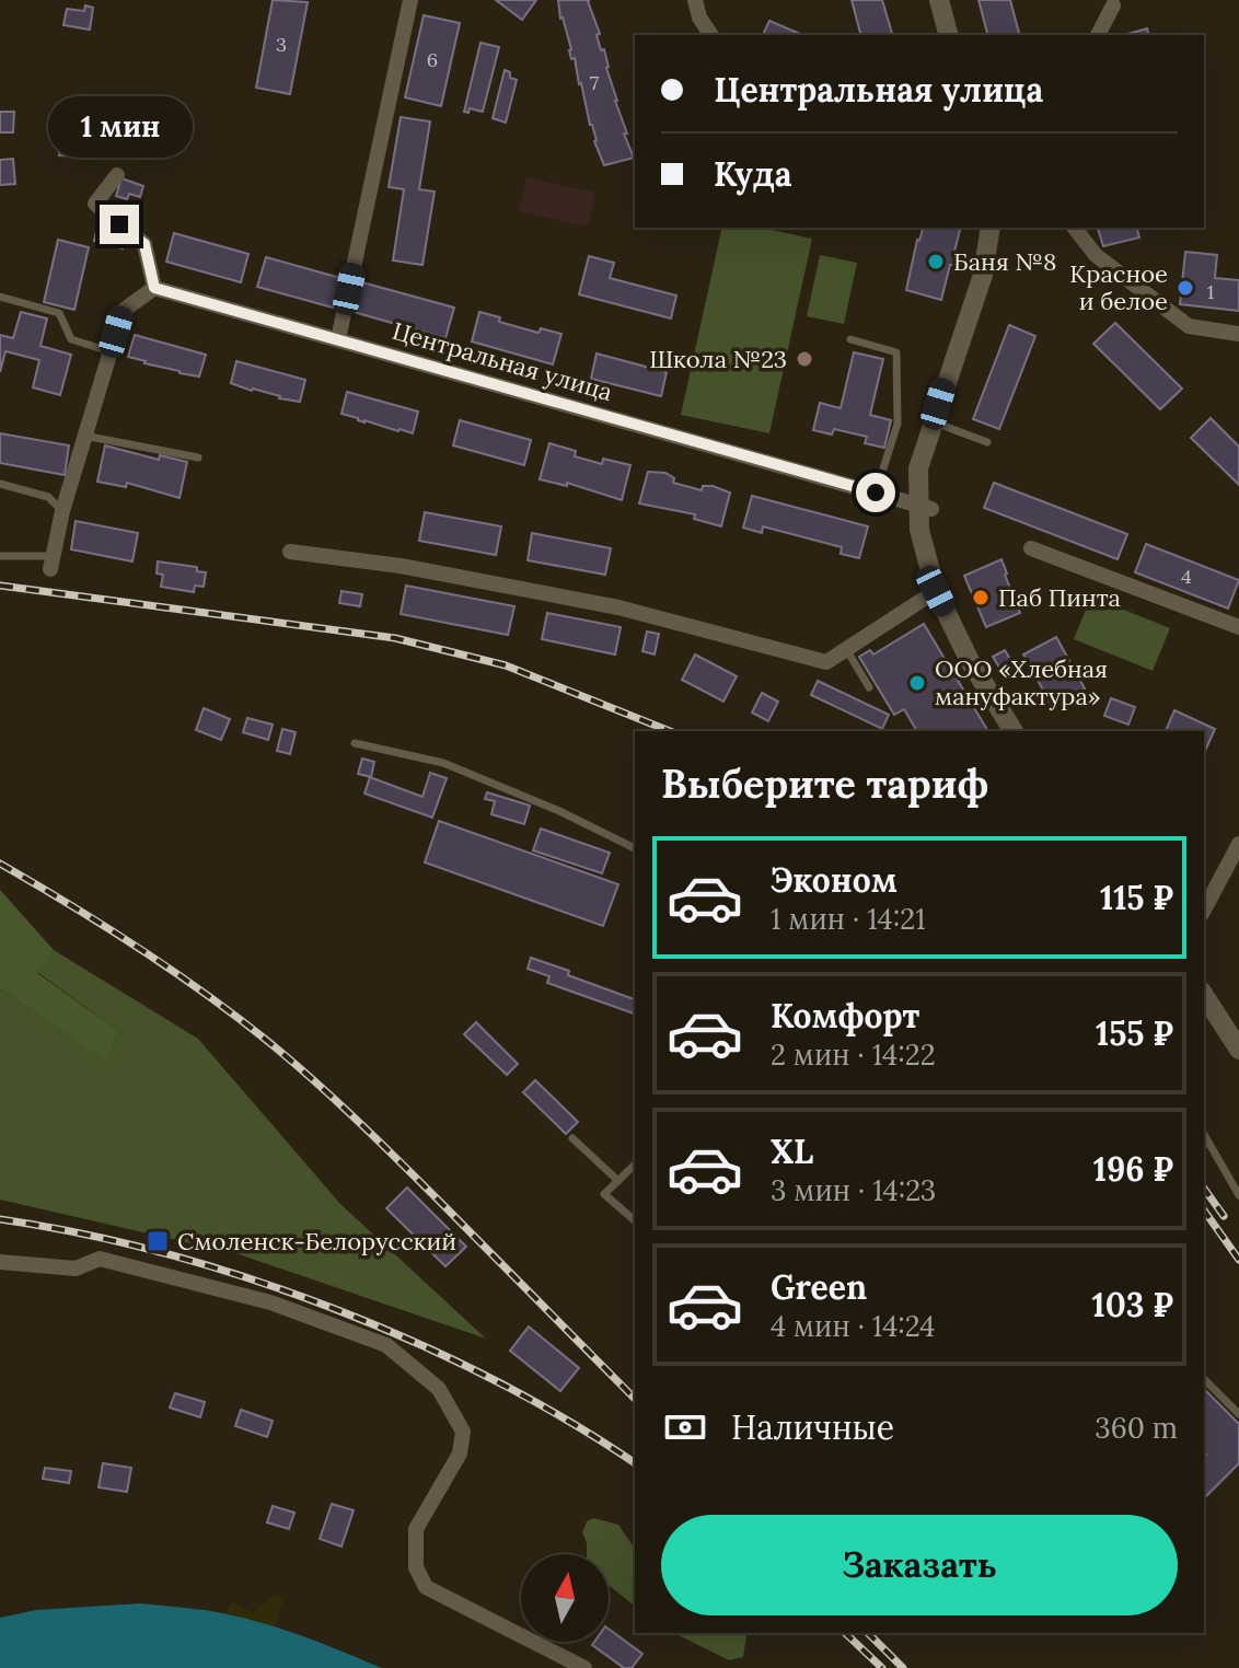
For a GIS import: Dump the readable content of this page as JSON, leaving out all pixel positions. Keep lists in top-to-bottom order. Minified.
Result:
{"streets":{"street":["Центральная улица"]},"places":{"other":["Баня №8","Красное и белое","Школа №23","Паб Пинта","ООО «Хлебная мануфактура»"],"transit":["Смоленск-Белорусский"]},"house_numbers":["3","6","7","1","4"],"north":"top","page":{"banner":["Центральная улица","Куда"],"bubble":"1 мин","heading":"Выберите тариф","list":[{"name":"Эконом","note":"1 мин · 14:21","value":"115 ₽"},{"name":"Комфорт","note":"2 мин · 14:22","value":"155 ₽"},{"name":"XL","note":"3 мин · 14:23","value":"196 ₽"},{"name":"Green","note":"4 мин · 14:24","value":"103 ₽"}],"pay":["Наличные","360 m"],"buttons":"Заказать"}}
